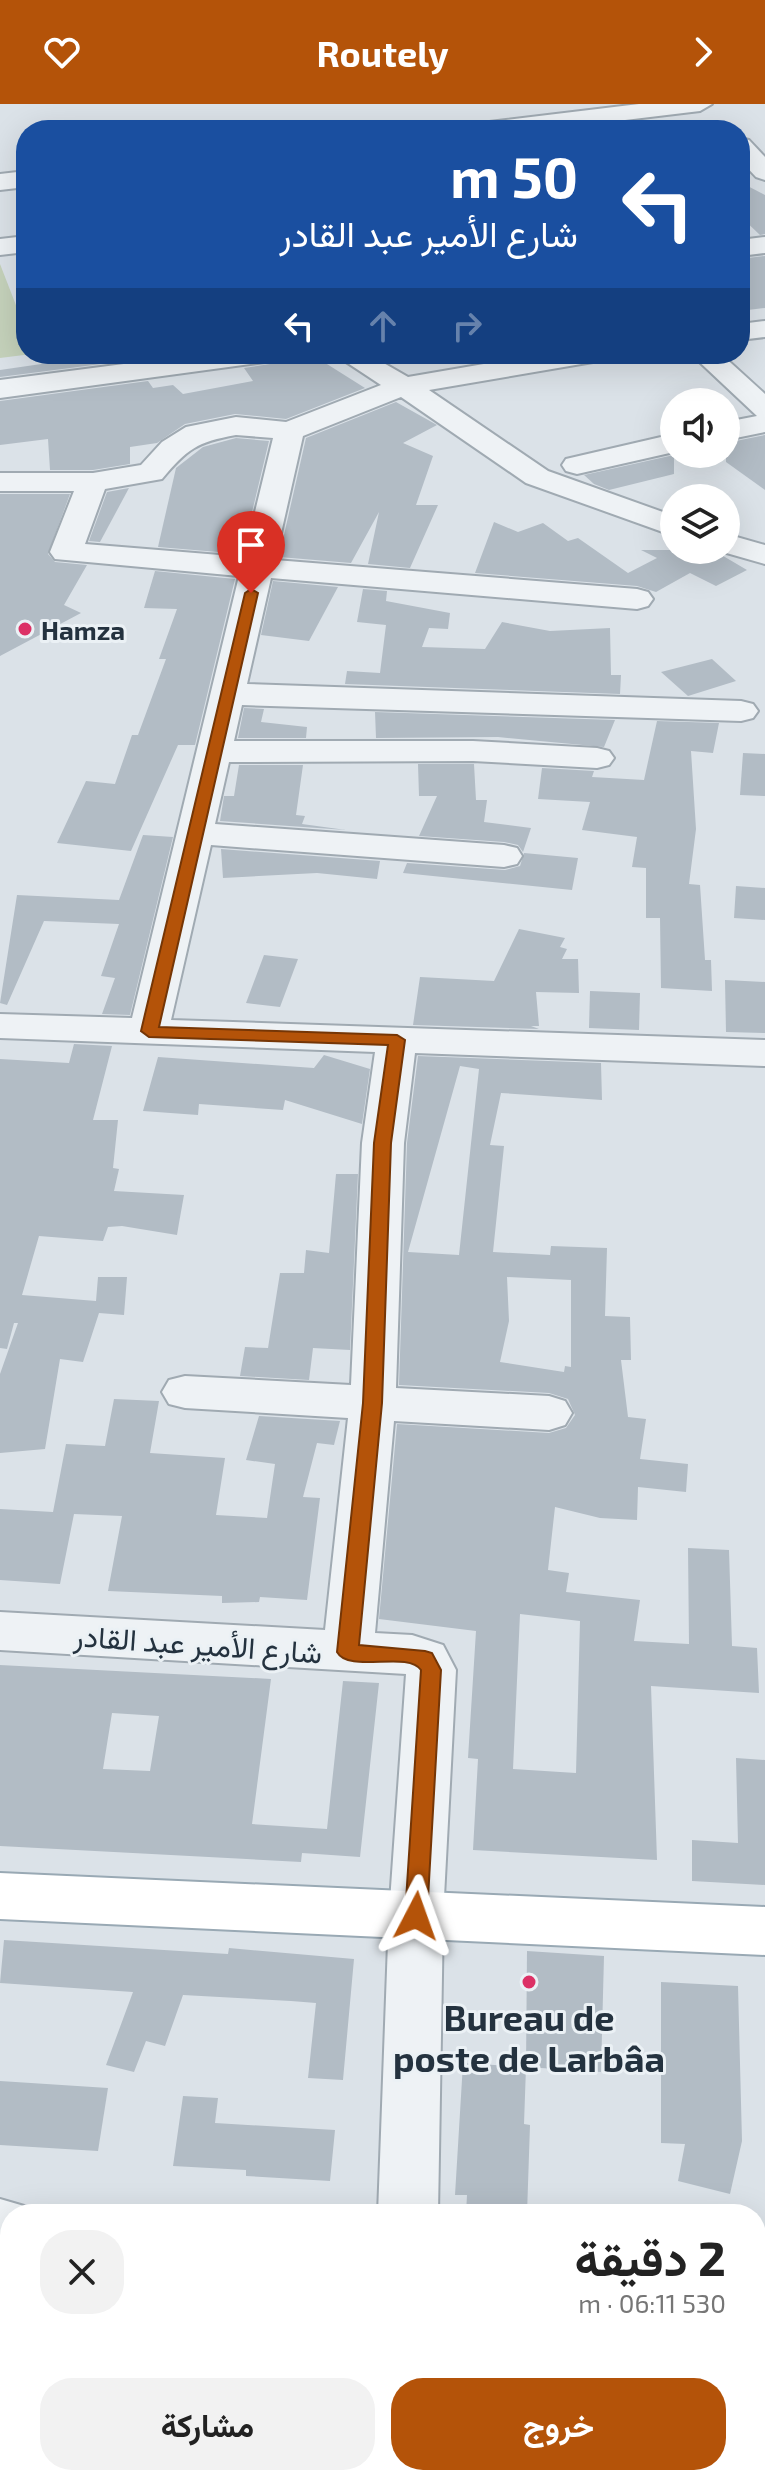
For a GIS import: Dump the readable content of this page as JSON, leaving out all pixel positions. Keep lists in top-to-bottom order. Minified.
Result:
{"streets":{"street":["شارع الأمير عبد القادر"]},"places":["Hamza","Bureau de poste de Larbâa"],"page":{"header":"Routely","turn":["50 m","شارع الأمير عبد القادر"],"heading":["2 دقيقة","530 m · 06:11"],"buttons":["خروج","مشاركة"]}}
